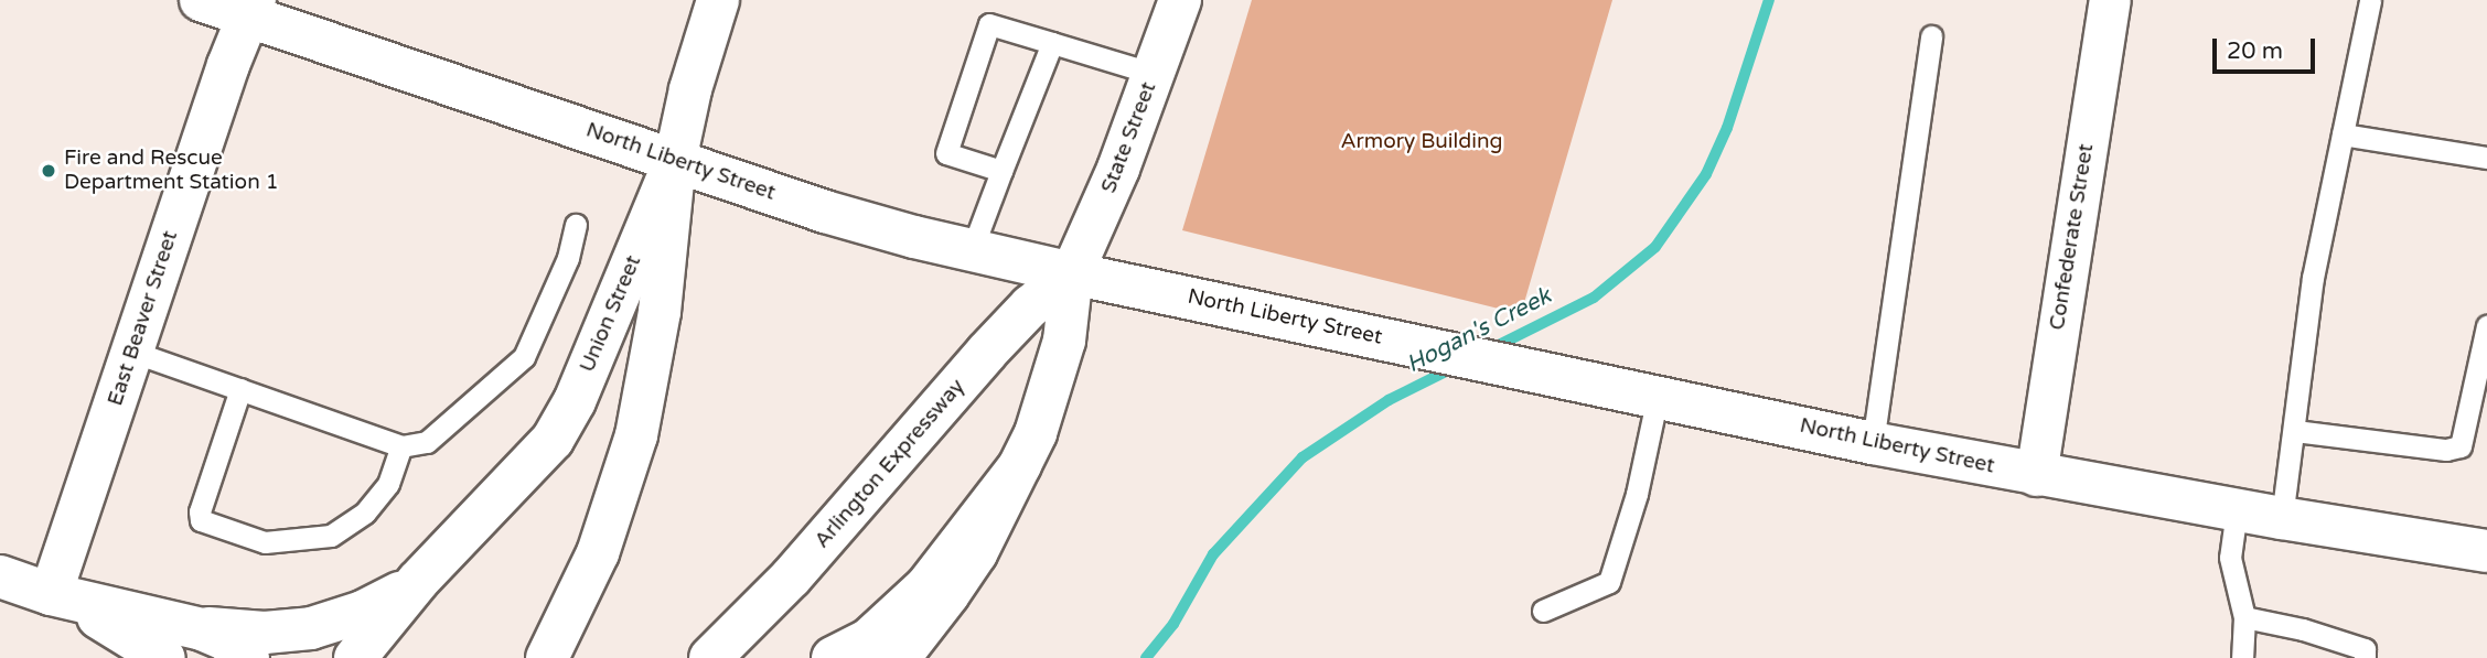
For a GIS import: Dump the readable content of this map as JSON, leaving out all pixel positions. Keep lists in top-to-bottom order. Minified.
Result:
{"streets":{"main road":["State Street","North Liberty Street","Union Street","East Beaver Street","Arlington Expressway"],"street":["Confederate Street"]},"crossings":[["State Street","North Liberty Street"],["State Street","Arlington Expressway"],["North Liberty Street","Confederate Street"],["North Liberty Street","Union Street"],["North Liberty Street","East Beaver Street"],["North Liberty Street","Arlington Expressway"]],"water":["Hogan's Creek"],"parks":["Armory Building"],"places":["Fire and Rescue Department Station 1"],"scale_bar":"20 m"}
